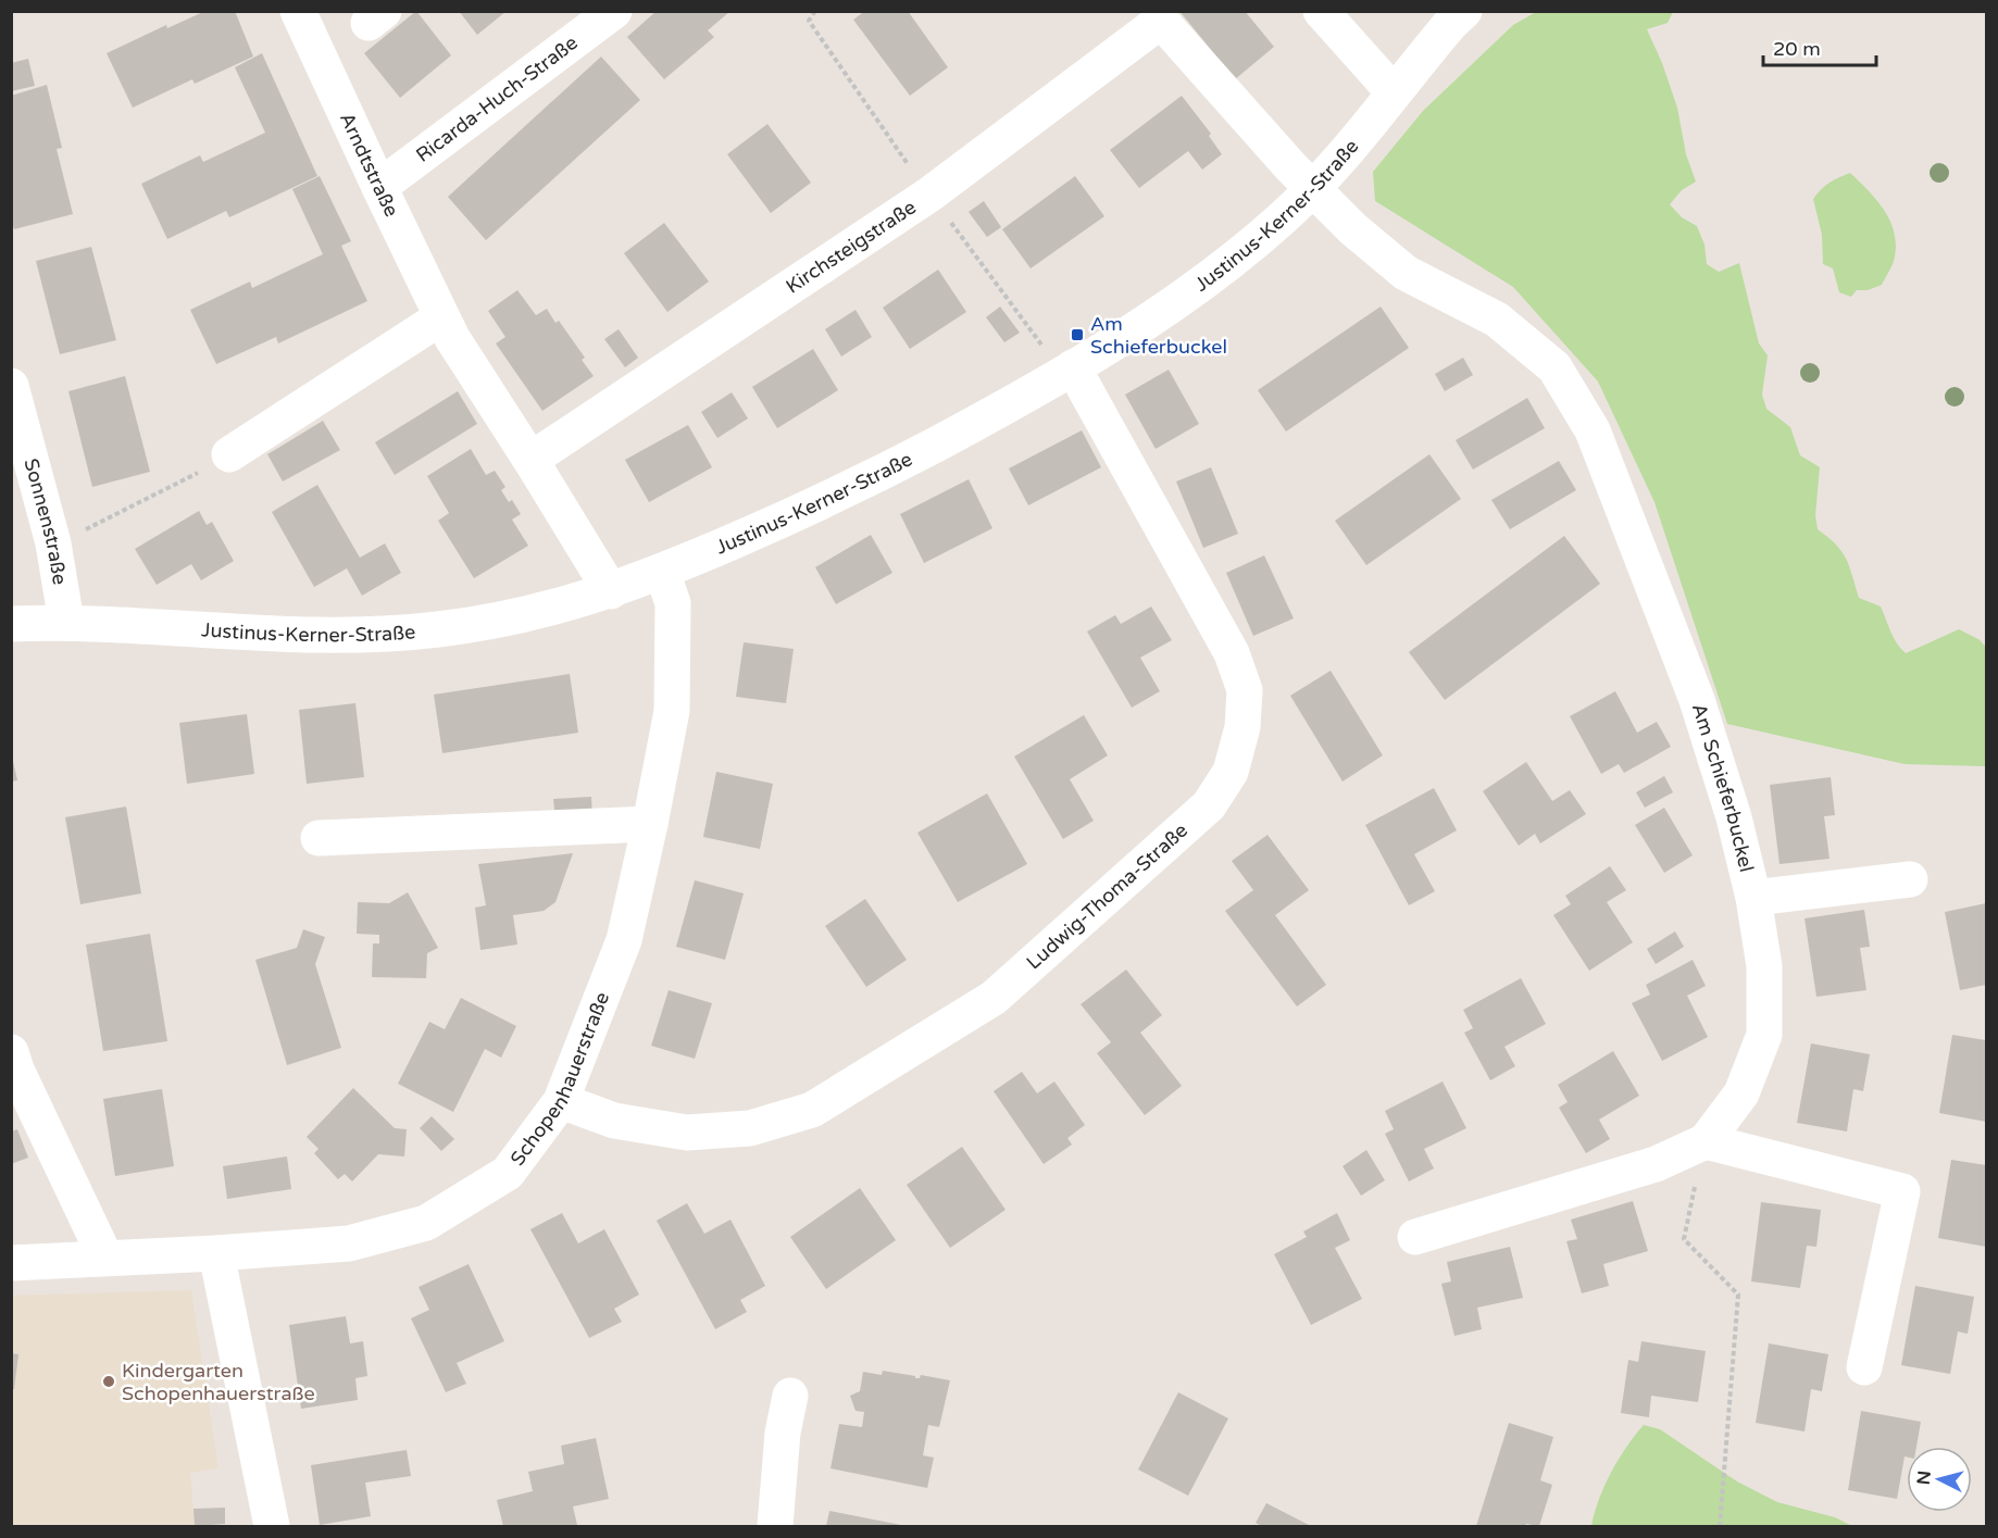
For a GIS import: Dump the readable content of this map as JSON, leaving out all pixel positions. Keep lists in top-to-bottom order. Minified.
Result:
{"streets":{"street":["Ricarda-Huch-Straße","Arndtstraße","Justinus-Kerner-Straße","Kirchsteigstraße","Sonnenstraße","Am Schieferbuckel","Ludwig-Thoma-Straße","Schopenhauerstraße"]},"crossings":[["Ricarda-Huch-Straße","Arndtstraße"],["Arndtstraße","Justinus-Kerner-Straße"],["Arndtstraße","Kirchsteigstraße"],["Justinus-Kerner-Straße","Kirchsteigstraße"],["Justinus-Kerner-Straße","Sonnenstraße"],["Justinus-Kerner-Straße","Am Schieferbuckel"],["Justinus-Kerner-Straße","Ludwig-Thoma-Straße"],["Justinus-Kerner-Straße","Schopenhauerstraße"],["Kirchsteigstraße","Am Schieferbuckel"],["Ludwig-Thoma-Straße","Schopenhauerstraße"]],"places":{"transit":["Am Schieferbuckel"],"other":["Kindergarten Schopenhauerstraße"]},"scale_bar":"20 m","north":"left"}
